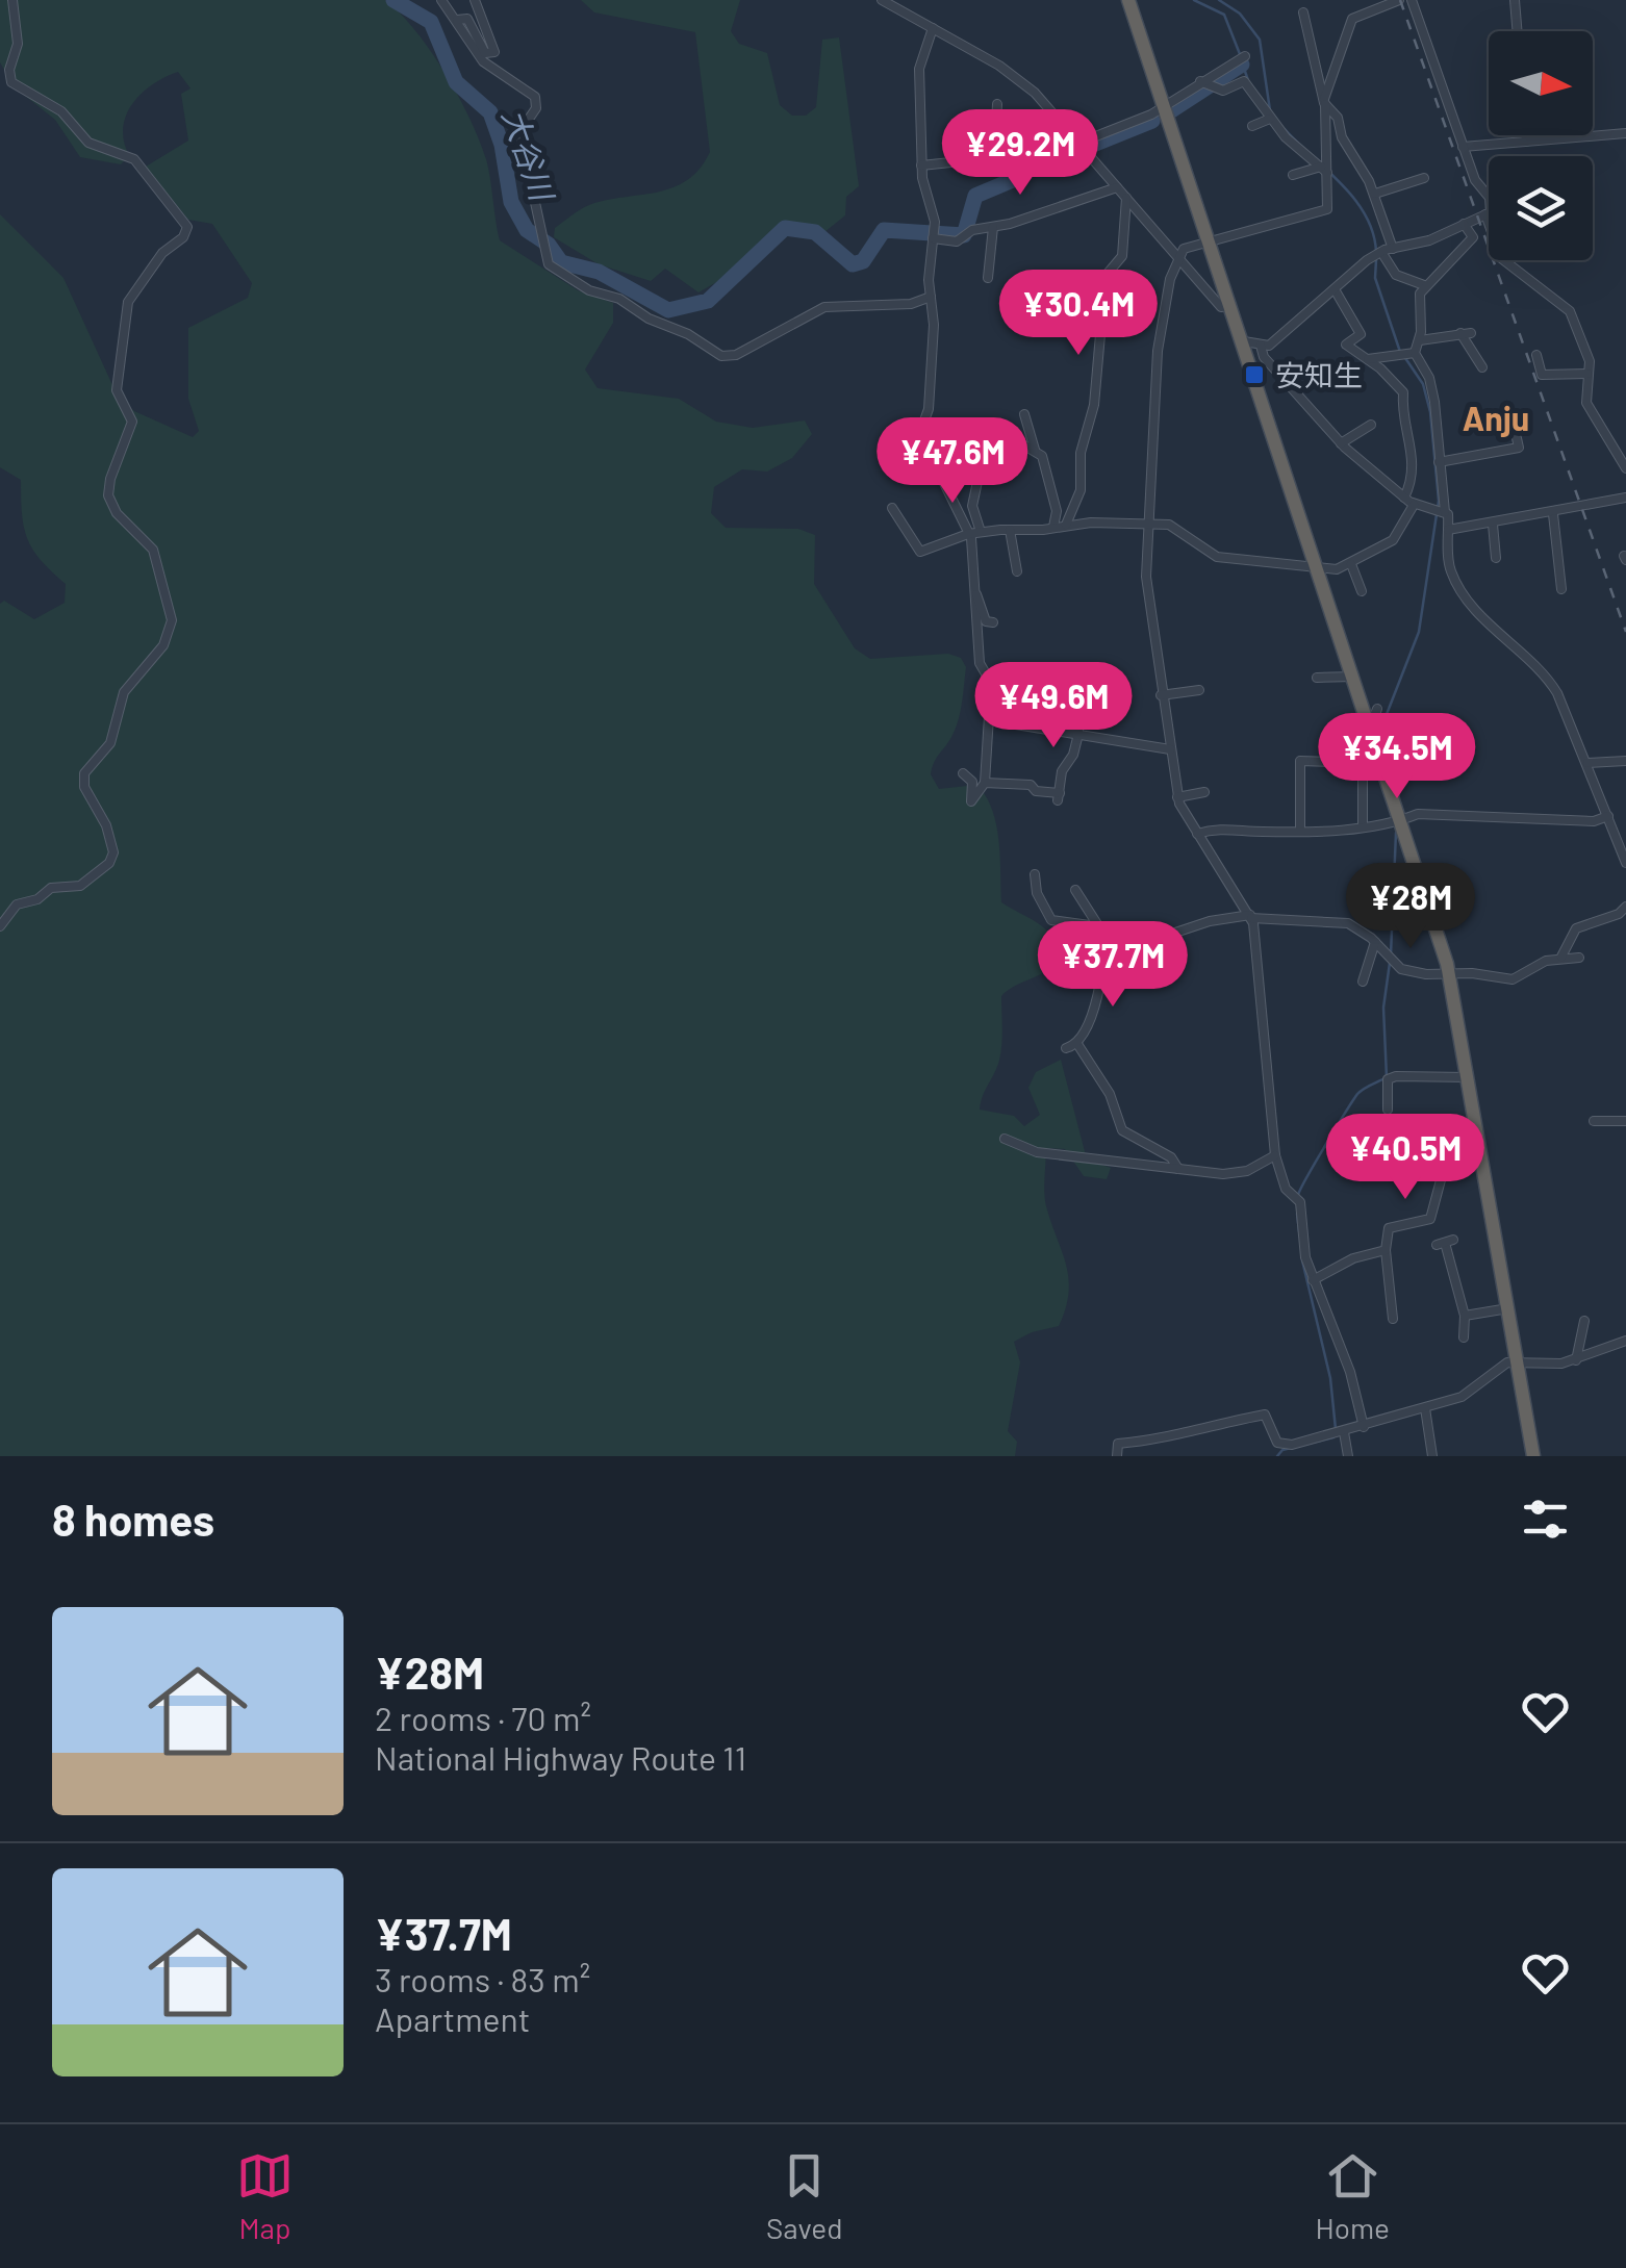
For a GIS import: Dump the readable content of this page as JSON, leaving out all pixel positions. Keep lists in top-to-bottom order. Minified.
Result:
{"districts":["Anju"],"water":["大谷川"],"places":{"transit":["安知生"]},"north":"right","page":{"price":["¥29.2M","¥30.4M","¥47.6M","¥49.6M","¥34.5M","¥28M","¥37.7M","¥40.5M"],"heading":"8 homes","list":[{"name":"¥28M","note":"2 rooms · 70 m² · National Highway Route 11"},{"name":"¥37.7M","note":"3 rooms · 83 m² · Apartment"}],"tabs":["Map","Saved","Home"]}}
